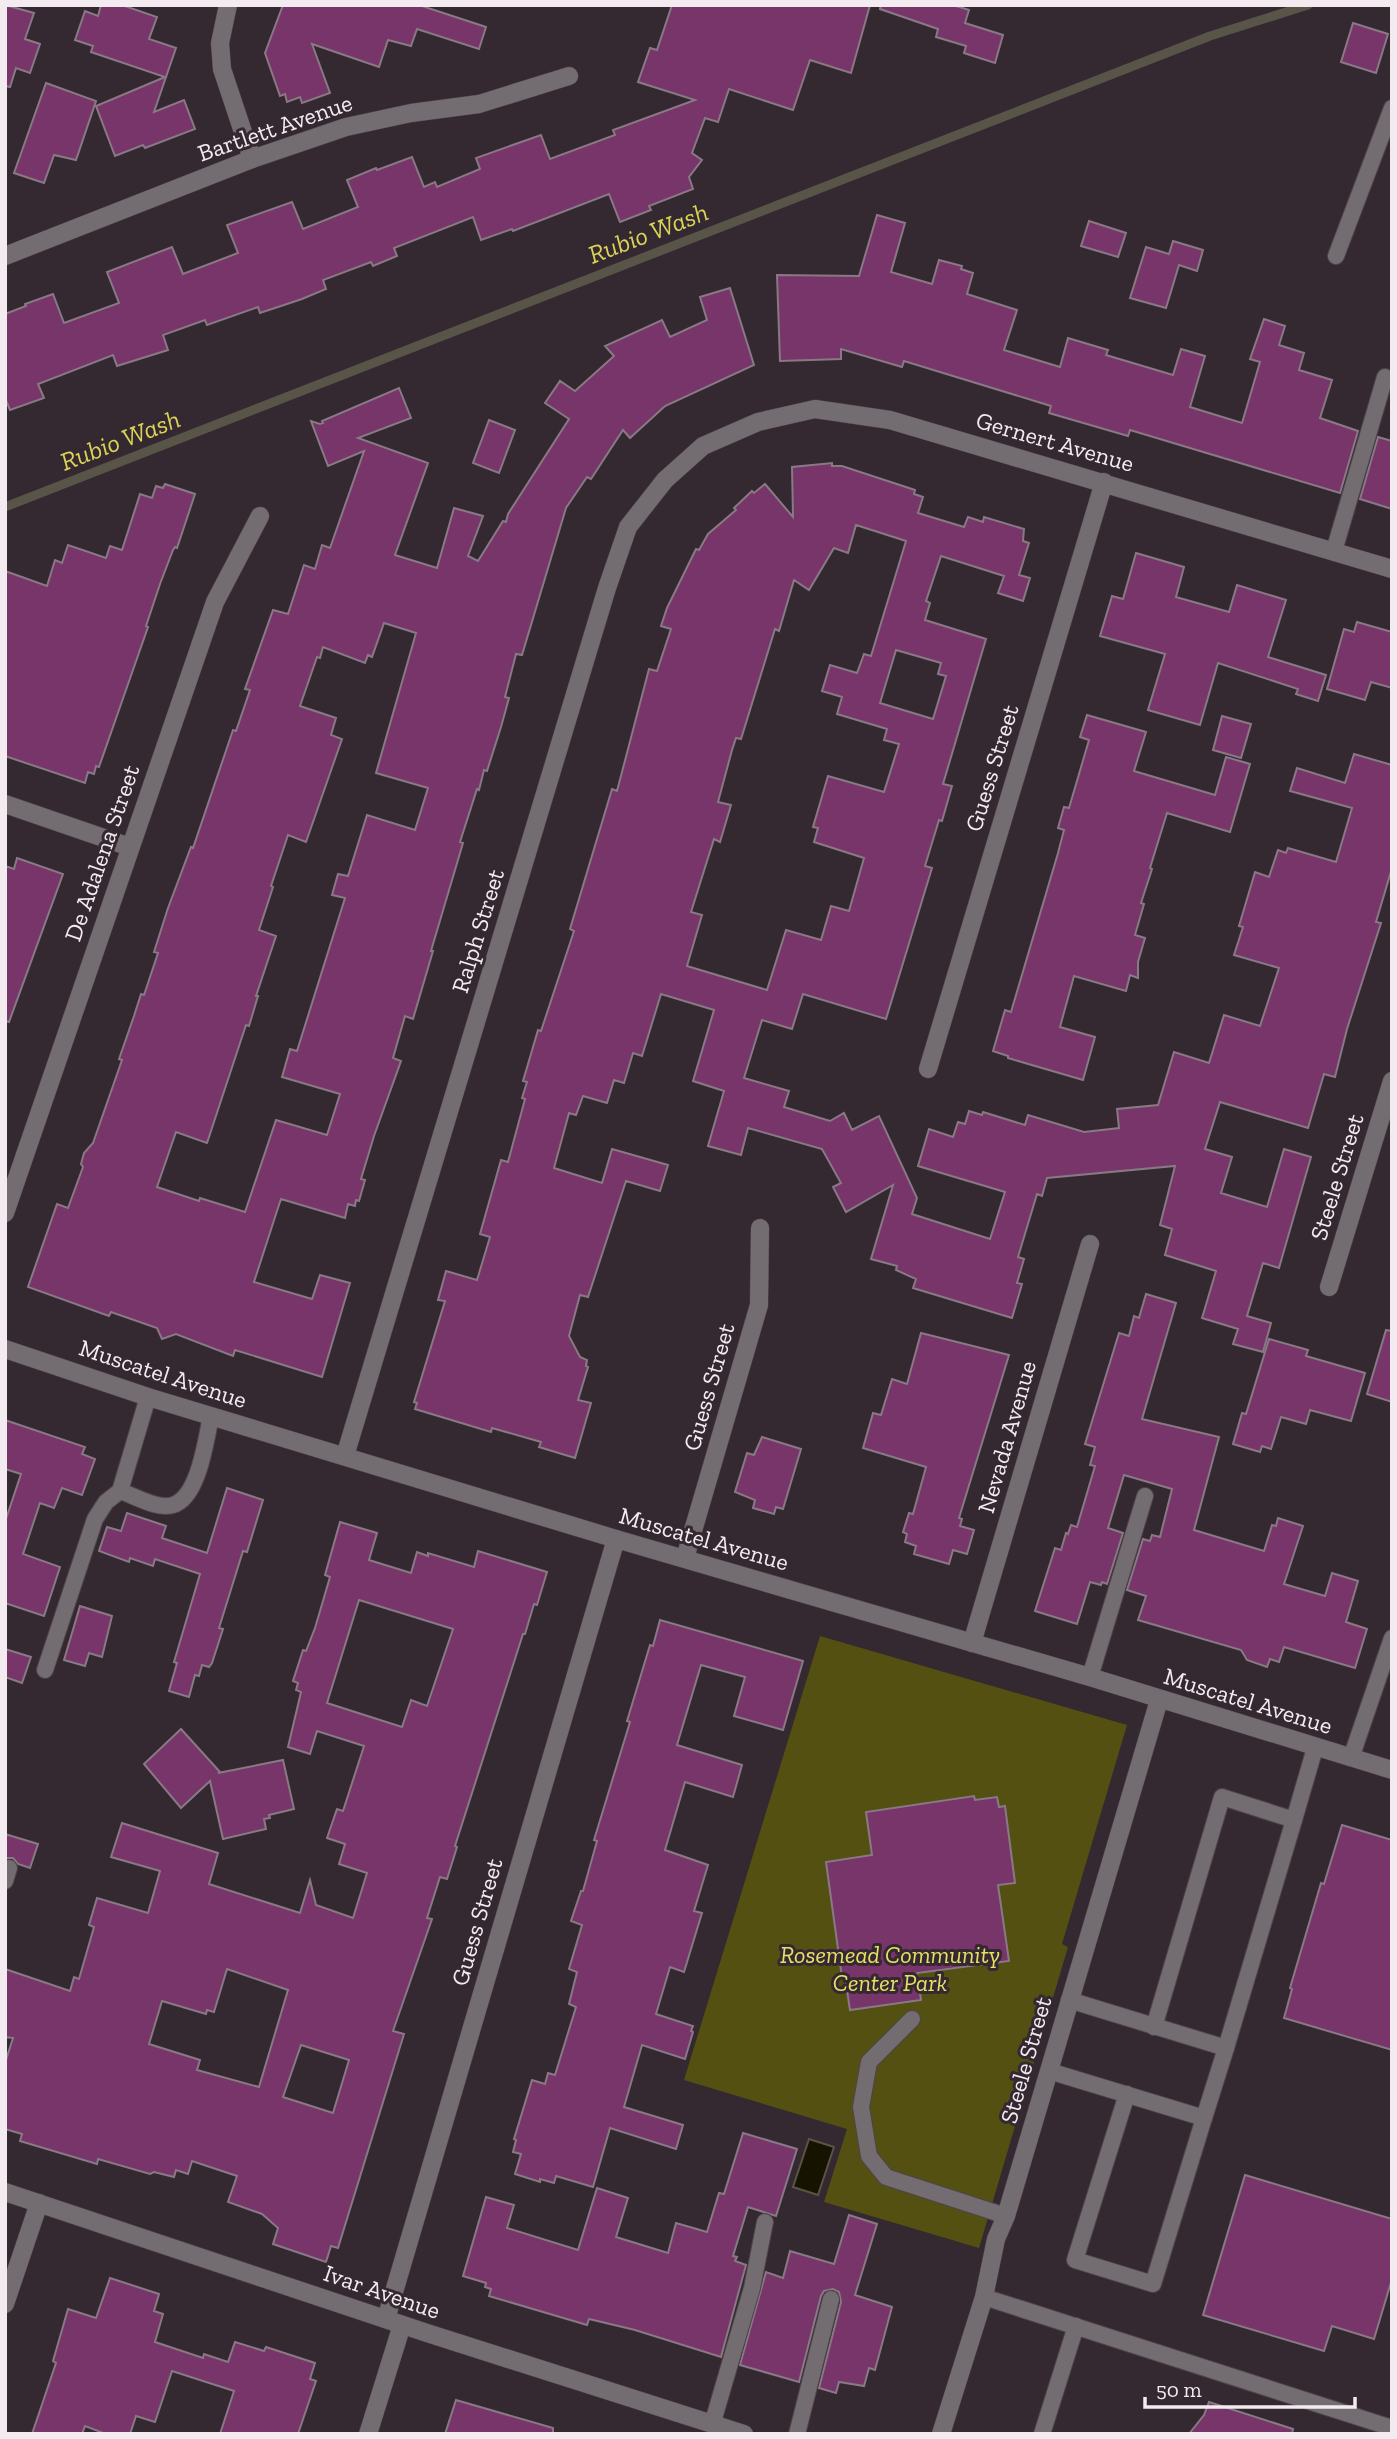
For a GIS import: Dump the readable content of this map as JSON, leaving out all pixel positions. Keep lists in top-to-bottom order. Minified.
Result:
{"streets":{"street":["Bartlett Avenue","Gernert Avenue","Guess Street","De Adalena Street","Ralph Street","Steele Street","Muscatel Avenue","Nevada Avenue","Ivar Avenue"]},"crossings":[["Gernert Avenue","Guess Street"],["Gernert Avenue","Ralph Street"],["Guess Street","Muscatel Avenue"],["Guess Street","Ivar Avenue"],["Ralph Street","Muscatel Avenue"],["Steele Street","Muscatel Avenue"],["Muscatel Avenue","Nevada Avenue"]],"water":["Rubio Wash"],"parks":["Rosemead Community Center Park"],"scale_bar":"50 m"}
